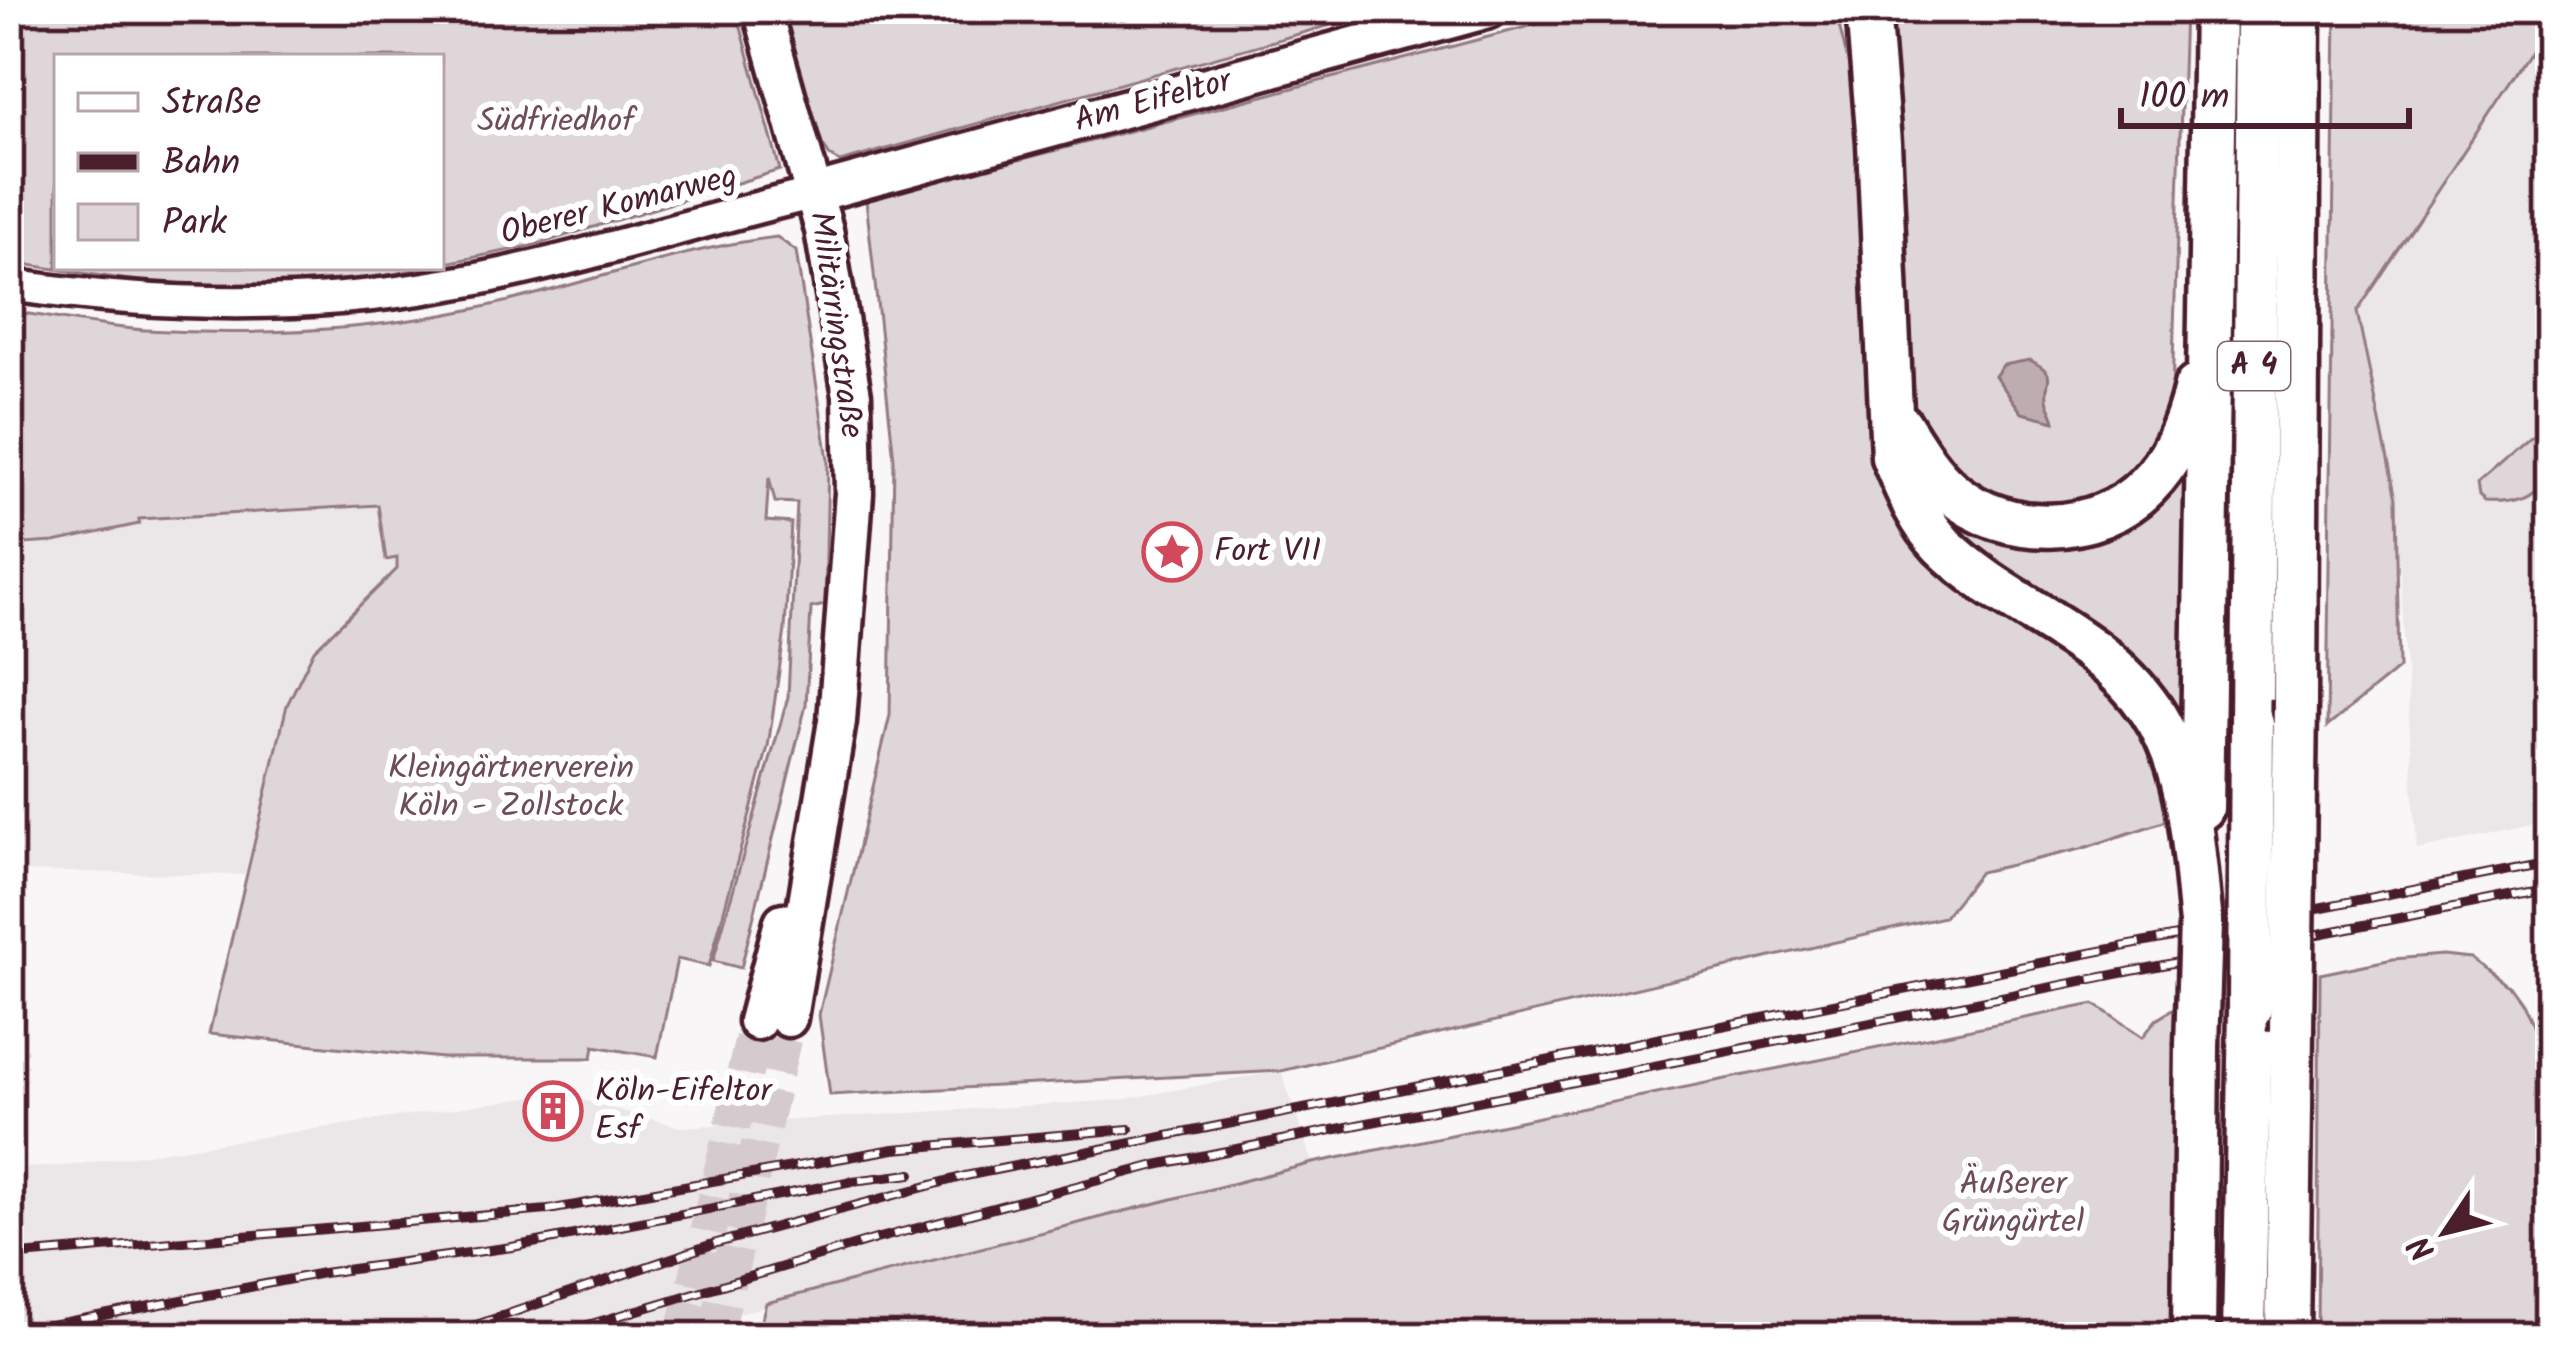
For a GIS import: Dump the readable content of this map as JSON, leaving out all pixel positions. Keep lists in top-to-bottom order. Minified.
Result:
{"streets":{"highway":["A 4"],"main road":["Am Eifeltor","Militärringstraße"],"street":["Oberer Komarweg"]},"crossings":[["Am Eifeltor","Oberer Komarweg"],["Am Eifeltor","Militärringstraße"],["Oberer Komarweg","Militärringstraße"]],"parks":["Südfriedhof","Kleingärtnerverein Köln - Zollstock","Äußerer Grüngürtel"],"places":{"place":["Fort VII"],"building":["Köln-Eifeltor Esf"]},"legend":["Straße","Bahn","Park"],"scale_bar":"100 m","north":"bottom left"}
